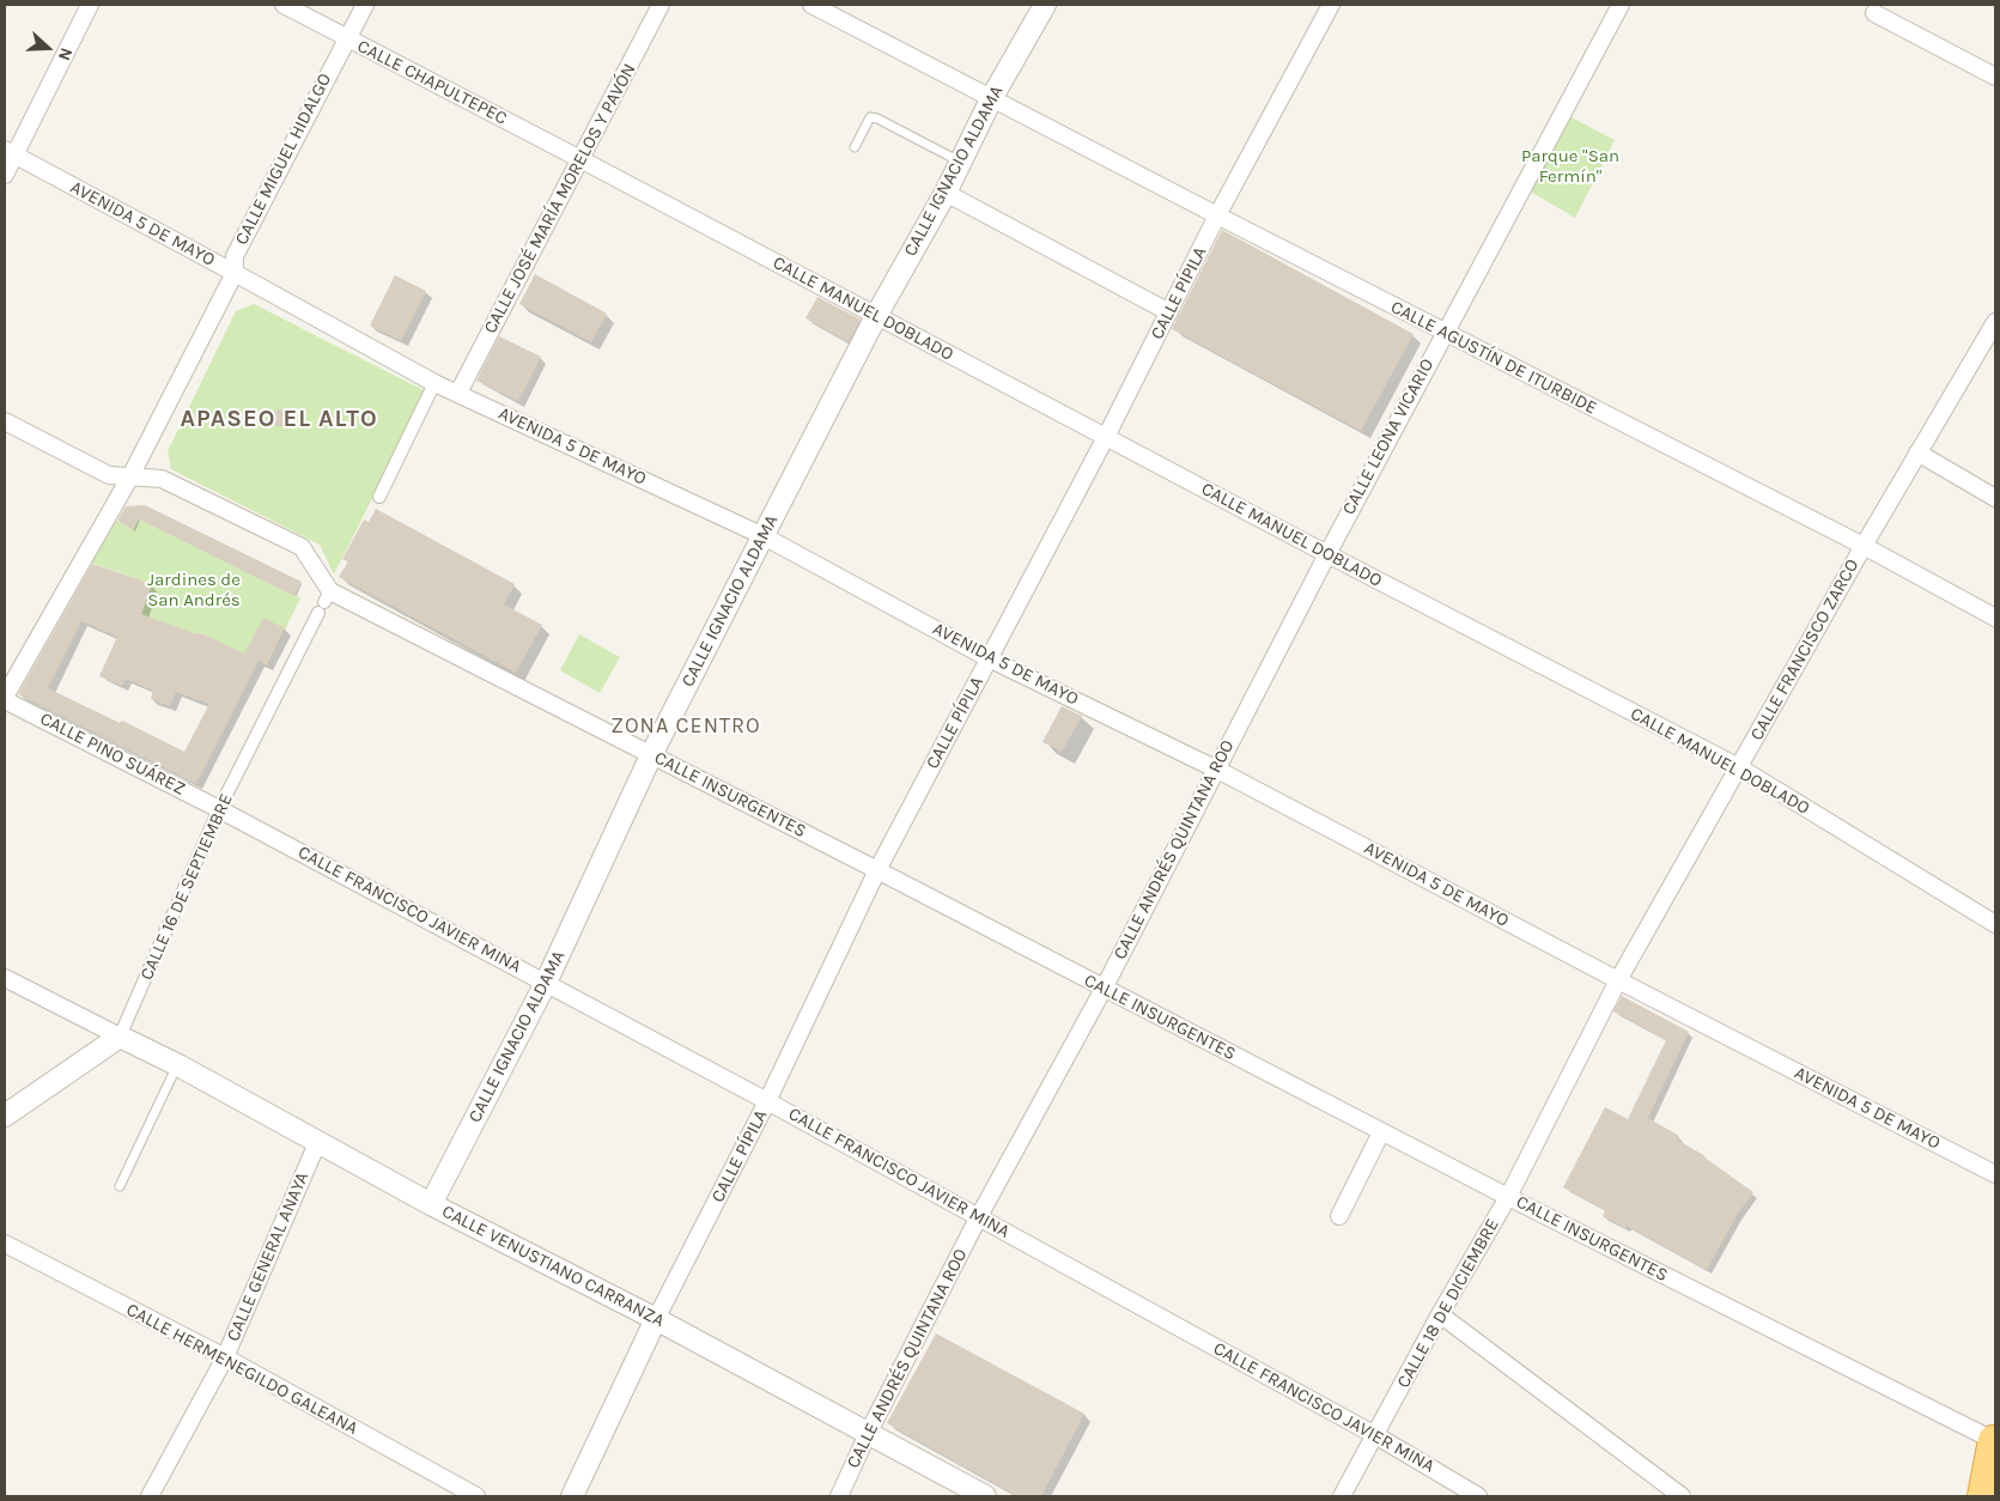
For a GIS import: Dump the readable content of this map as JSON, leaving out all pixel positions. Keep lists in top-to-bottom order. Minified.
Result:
{"streets":{"street":["CALLE CHAPULTEPEC","CALLE MIGUEL HIDALGO","CALLE IGNACIO ALDAMA","CALLE JOSÉ MARÍA MORELOS Y PAVÓN","AVENIDA 5 DE MAYO","CALLE PÍPILA","CALLE MANUEL DOBLADO","CALLE AGUSTÍN DE ITURBIDE","CALLE LEONA VICARIO","CALLE FRANCISCO ZARCO","CALLE PINO SUÁREZ","CALLE INSURGENTES","CALLE ANDRÉS QUINTANA ROO","CALLE 16 DE SEPTIEMBRE","CALLE FRANCISCO JAVIER MINA","CALLE GENERAL ANAYA","CALLE VENUSTIANO CARRANZA","CALLE 18 DE DICIEMBRE","CALLE HERMENEGILDO GALEANA"]},"crossings":[["CALLE CHAPULTEPEC","CALLE MIGUEL HIDALGO"],["CALLE CHAPULTEPEC","CALLE JOSÉ MARÍA MORELOS Y PAVÓN"],["CALLE CHAPULTEPEC","CALLE MANUEL DOBLADO"],["CALLE MIGUEL HIDALGO","AVENIDA 5 DE MAYO"],["CALLE MIGUEL HIDALGO","CALLE PINO SUÁREZ"],["CALLE IGNACIO ALDAMA","AVENIDA 5 DE MAYO"],["CALLE IGNACIO ALDAMA","CALLE MANUEL DOBLADO"],["CALLE IGNACIO ALDAMA","CALLE AGUSTÍN DE ITURBIDE"],["CALLE IGNACIO ALDAMA","CALLE INSURGENTES"],["CALLE IGNACIO ALDAMA","CALLE FRANCISCO JAVIER MINA"],["CALLE IGNACIO ALDAMA","CALLE VENUSTIANO CARRANZA"],["CALLE JOSÉ MARÍA MORELOS Y PAVÓN","AVENIDA 5 DE MAYO"],["CALLE JOSÉ MARÍA MORELOS Y PAVÓN","CALLE MANUEL DOBLADO"],["AVENIDA 5 DE MAYO","CALLE PÍPILA"],["AVENIDA 5 DE MAYO","CALLE FRANCISCO ZARCO"],["AVENIDA 5 DE MAYO","CALLE ANDRÉS QUINTANA ROO"],["AVENIDA 5 DE MAYO","CALLE 18 DE DICIEMBRE"],["CALLE PÍPILA","CALLE MANUEL DOBLADO"],["CALLE PÍPILA","CALLE AGUSTÍN DE ITURBIDE"],["CALLE PÍPILA","CALLE INSURGENTES"],["CALLE PÍPILA","CALLE FRANCISCO JAVIER MINA"],["CALLE PÍPILA","CALLE VENUSTIANO CARRANZA"],["CALLE MANUEL DOBLADO","CALLE LEONA VICARIO"],["CALLE MANUEL DOBLADO","CALLE FRANCISCO ZARCO"],["CALLE MANUEL DOBLADO","CALLE ANDRÉS QUINTANA ROO"],["CALLE AGUSTÍN DE ITURBIDE","CALLE LEONA VICARIO"],["CALLE AGUSTÍN DE ITURBIDE","CALLE FRANCISCO ZARCO"],["CALLE LEONA VICARIO","CALLE ANDRÉS QUINTANA ROO"],["CALLE FRANCISCO ZARCO","CALLE 18 DE DICIEMBRE"],["CALLE PINO SUÁREZ","CALLE 16 DE SEPTIEMBRE"],["CALLE PINO SUÁREZ","CALLE FRANCISCO JAVIER MINA"],["CALLE INSURGENTES","CALLE ANDRÉS QUINTANA ROO"],["CALLE INSURGENTES","CALLE 16 DE SEPTIEMBRE"],["CALLE INSURGENTES","CALLE 18 DE DICIEMBRE"],["CALLE ANDRÉS QUINTANA ROO","CALLE FRANCISCO JAVIER MINA"],["CALLE ANDRÉS QUINTANA ROO","CALLE VENUSTIANO CARRANZA"],["CALLE 16 DE SEPTIEMBRE","CALLE FRANCISCO JAVIER MINA"],["CALLE 16 DE SEPTIEMBRE","CALLE VENUSTIANO CARRANZA"],["CALLE FRANCISCO JAVIER MINA","CALLE 18 DE DICIEMBRE"],["CALLE GENERAL ANAYA","CALLE VENUSTIANO CARRANZA"],["CALLE GENERAL ANAYA","CALLE HERMENEGILDO GALEANA"]],"districts":["APASEO EL ALTO","ZONA CENTRO"],"parks":["Parque \"San Fermín\"","Jardines de San Andrés"],"north":"right"}
